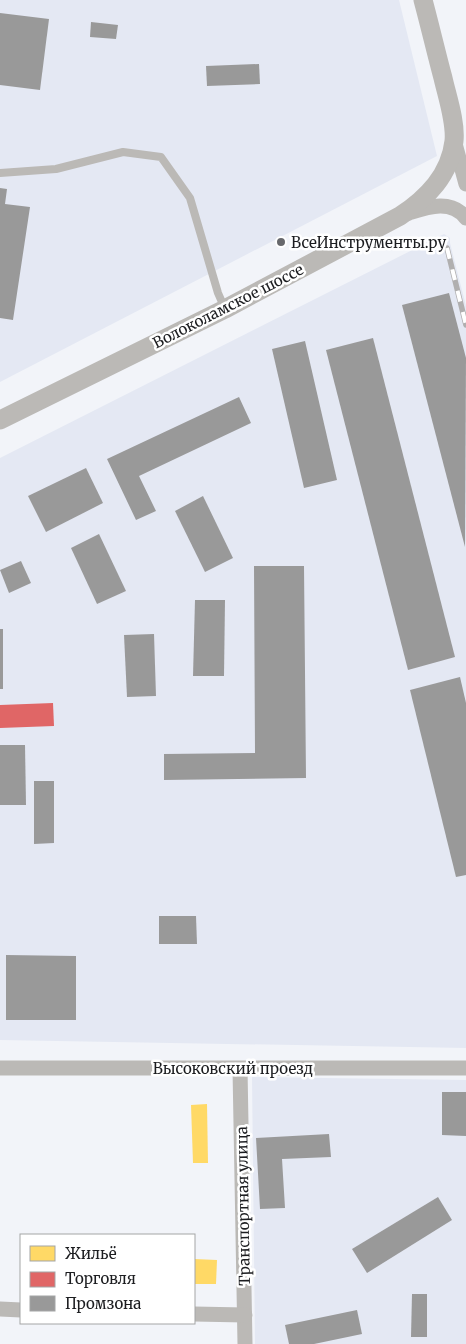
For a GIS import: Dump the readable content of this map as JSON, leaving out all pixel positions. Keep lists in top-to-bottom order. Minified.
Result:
{"streets":{"street":["Волоколамское шоссе","Высоковский проезд","Транспортная улица"]},"crossings":[["Высоковский проезд","Транспортная улица"]],"places":["ВсеИнструменты.ру"],"legend":["Жильё","Торговля","Промзона"]}
